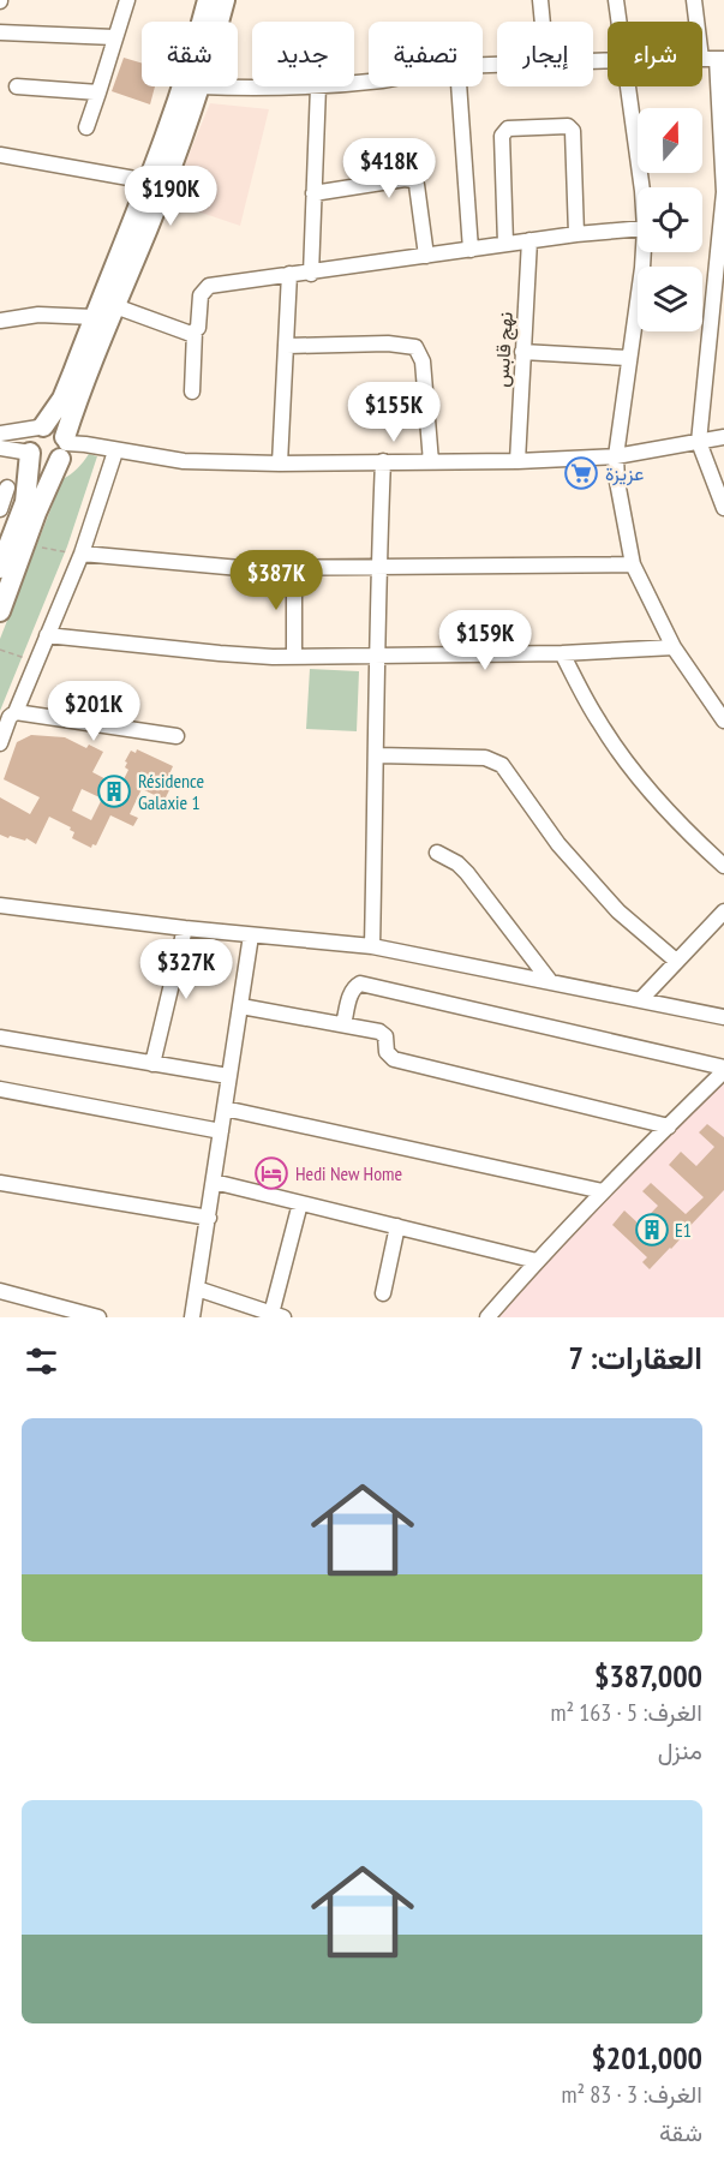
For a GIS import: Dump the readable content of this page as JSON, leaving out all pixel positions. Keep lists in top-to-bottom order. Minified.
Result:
{"streets":{"street":["نهج قابس"]},"places":{"supermarket":["عزيزة"],"building":["Résidence Galaxie 1","E1"],"hotel":["Hedi New Home"]},"north":"top","page":{"chip":["شراء","إيجار","تصفية","جديد","شقة"],"price":["$418K","$190K","$155K","$387K","$159K","$201K","$327K"],"heading":"العقارات: 7","list":[{"name":"$387,000","note":"الغرف: 5 · 163 m² · منزل"},{"name":"$201,000","note":"الغرف: 3 · 83 m² · شقة"}]}}
